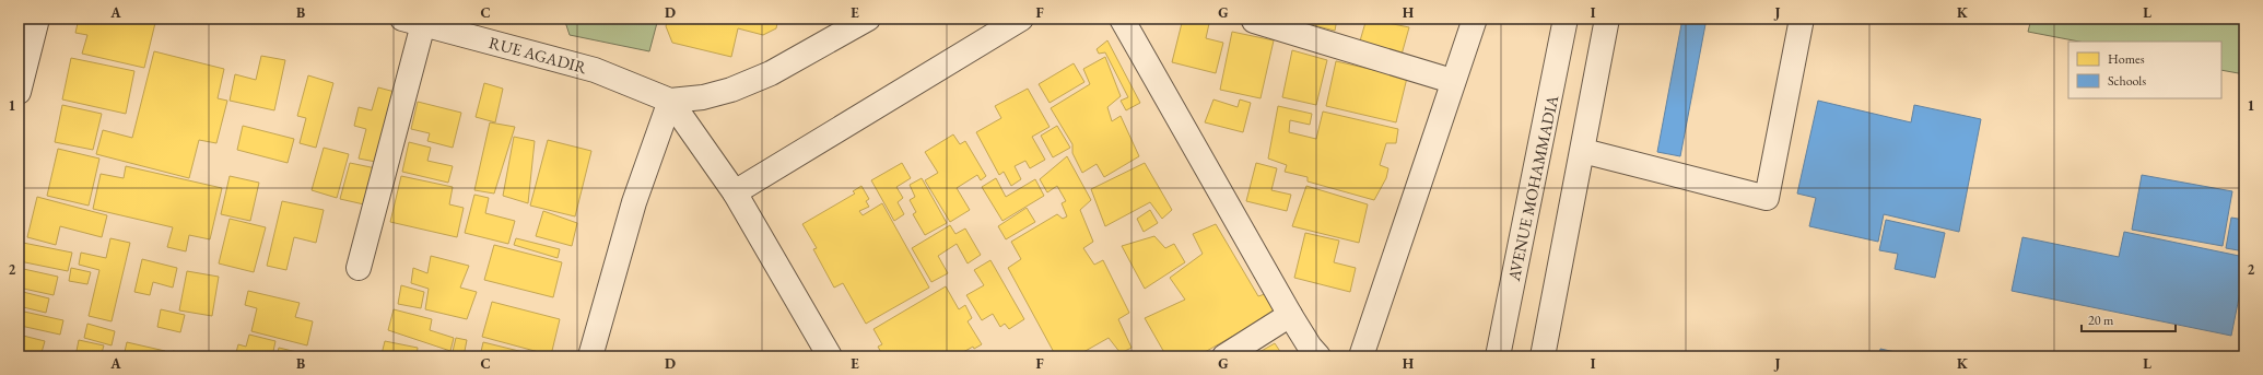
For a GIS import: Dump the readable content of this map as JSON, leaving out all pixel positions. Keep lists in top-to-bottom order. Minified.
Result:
{"streets":{"street":["RUE AGADIR","AVENUE MOHAMMADIA"]},"legend":["Homes","Schools"],"scale_bar":"20 m","grid":{"columns":["A","B","C","D","E","F","G","H","I","J","K","L"],"rows":["1","2"]}}
